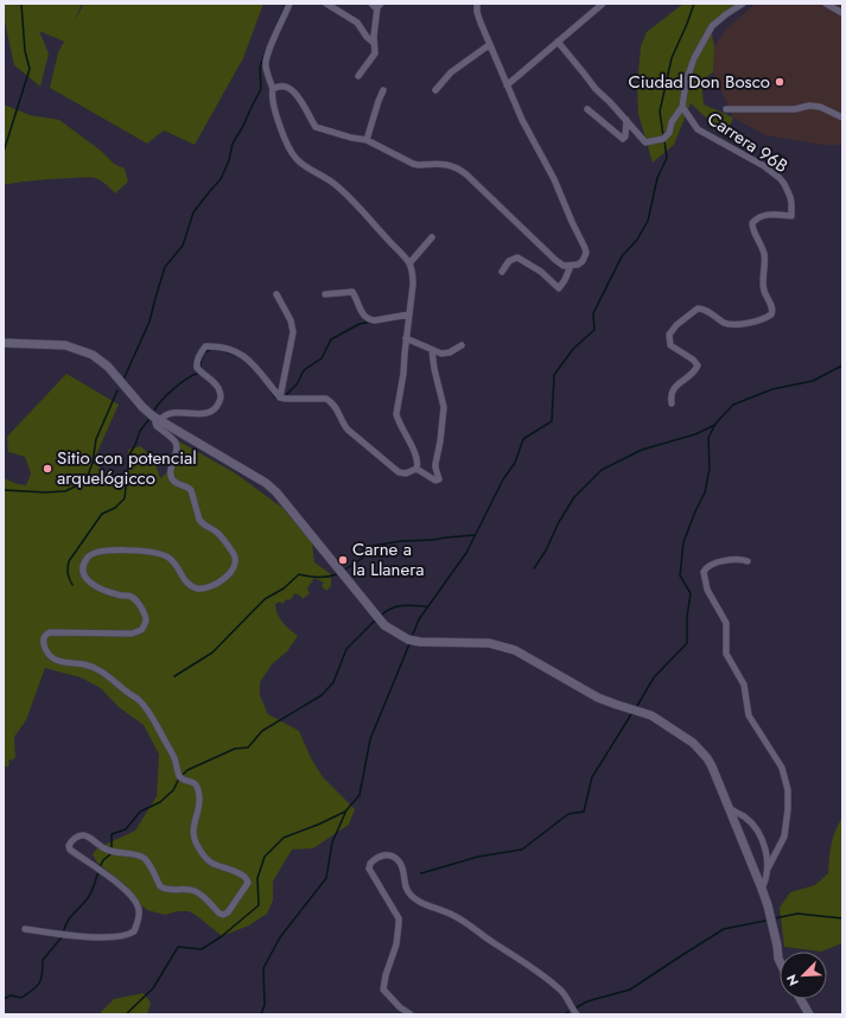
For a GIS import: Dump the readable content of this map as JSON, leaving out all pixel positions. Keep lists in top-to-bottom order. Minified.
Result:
{"streets":{"street":["Carrera 96B"]},"places":["Ciudad Don Bosco","Sitio con potencial arquelógicco","Carne a la Llanera"],"north":"bottom left"}
